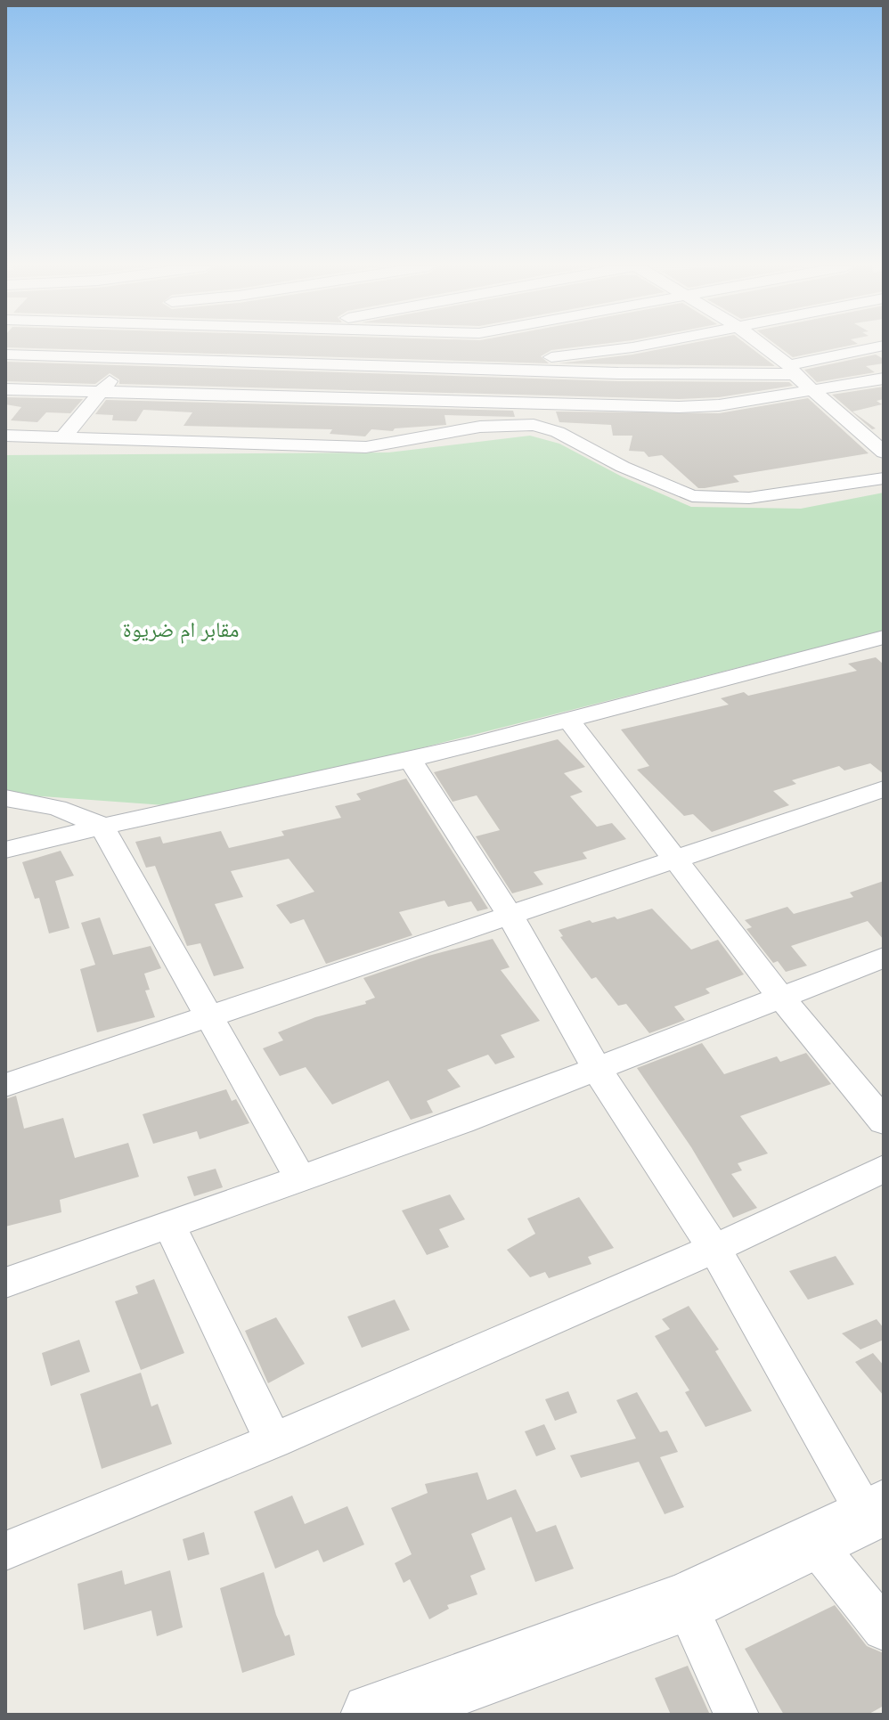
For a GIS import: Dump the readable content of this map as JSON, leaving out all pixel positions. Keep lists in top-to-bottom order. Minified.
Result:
{"parks":["مقابر ام ضريوة"]}
